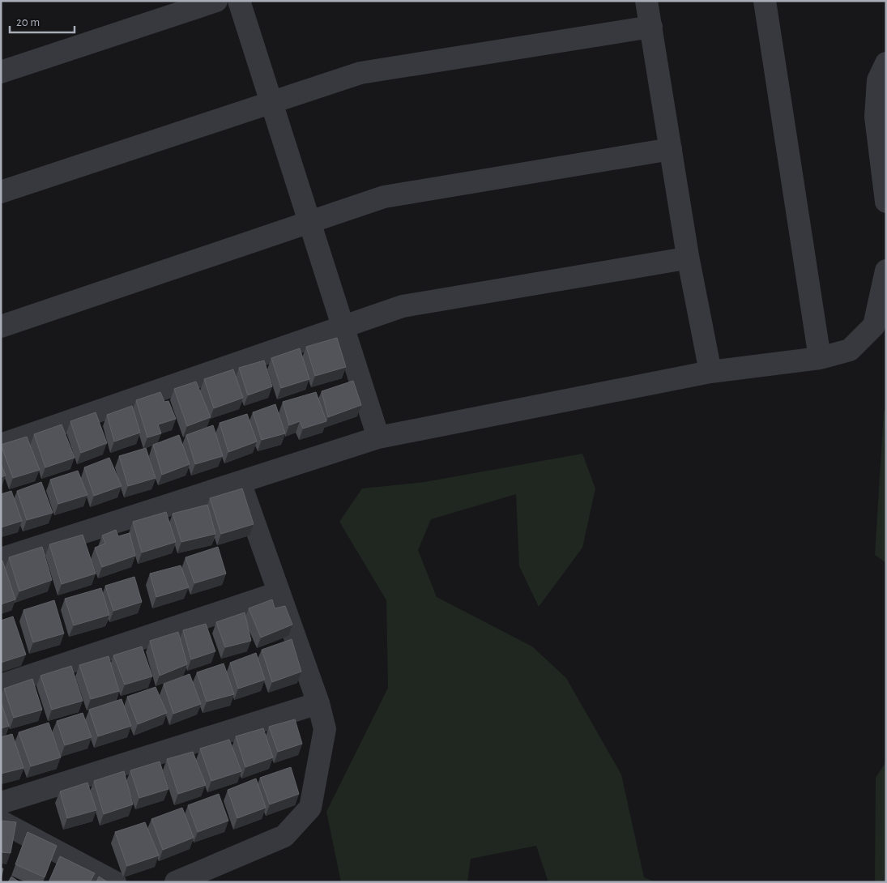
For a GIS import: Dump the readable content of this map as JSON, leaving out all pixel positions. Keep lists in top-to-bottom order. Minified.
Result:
{"scale_bar":"20 m"}
